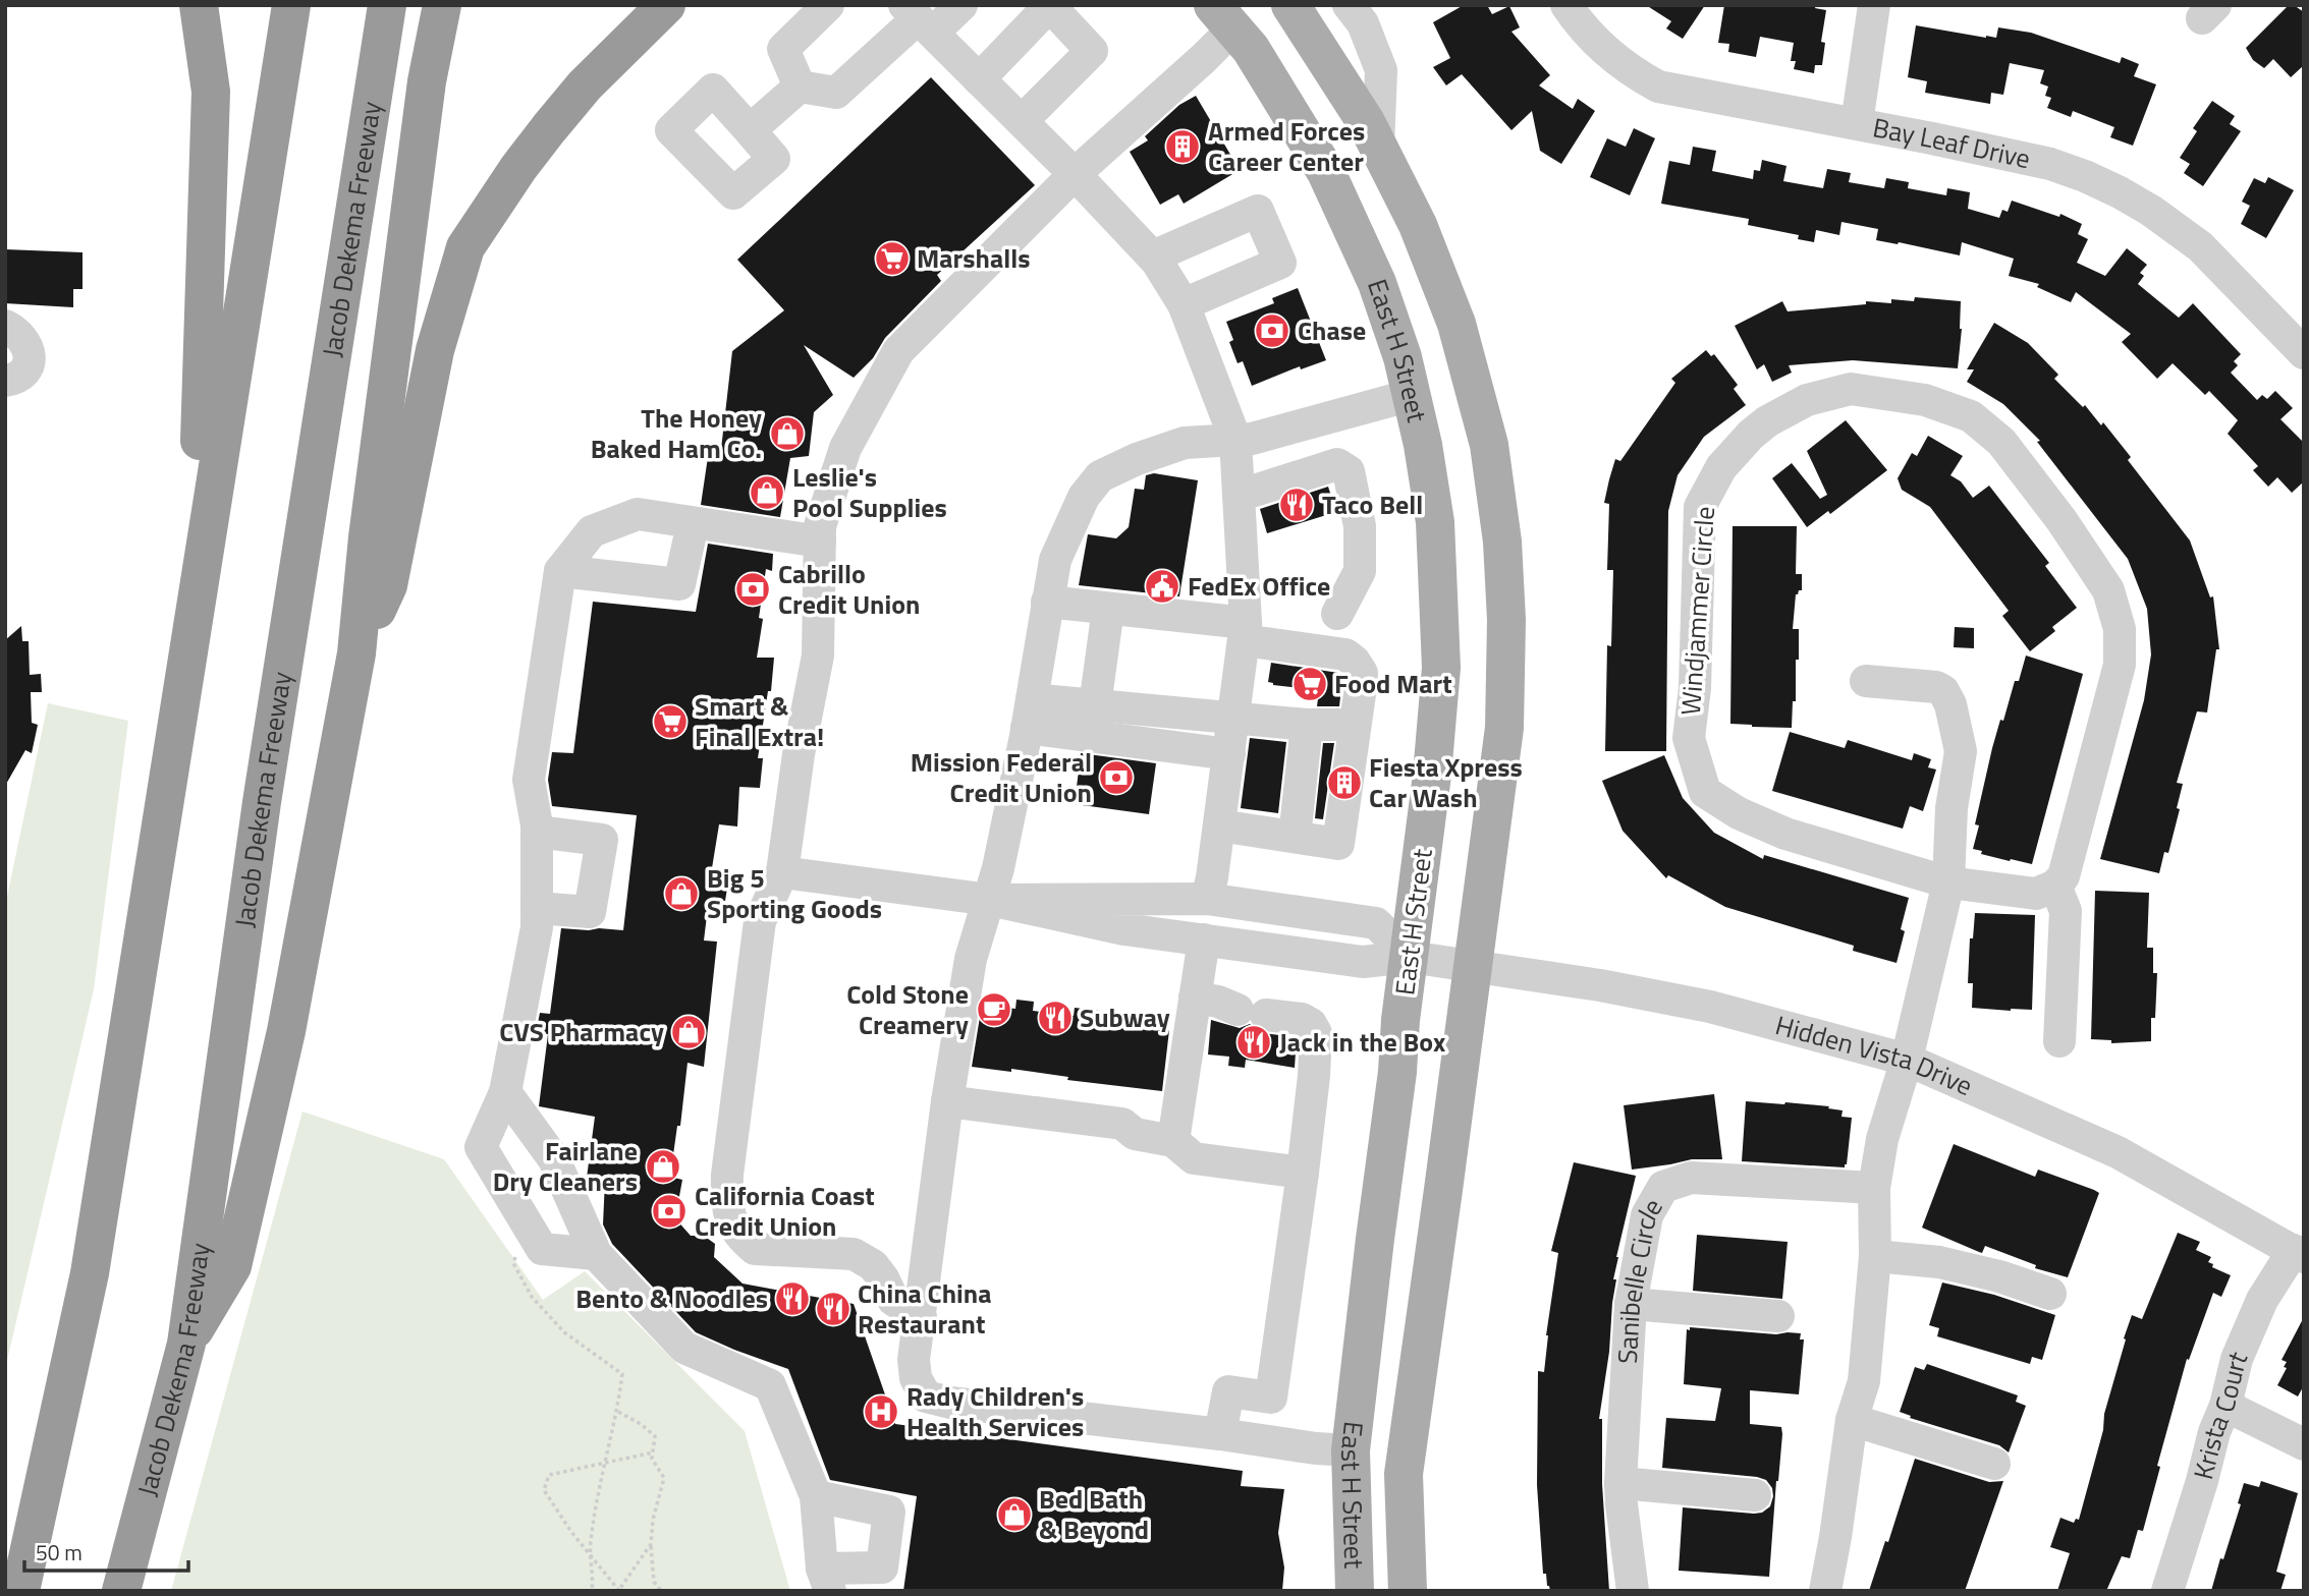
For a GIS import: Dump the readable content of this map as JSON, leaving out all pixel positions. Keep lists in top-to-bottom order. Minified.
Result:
{"streets":{"highway":["Jacob Dekema Freeway"],"main road":["East H Street"],"street":["Bay Leaf Drive","Windjammer Circle","Hidden Vista Drive","Sanibelle Circle","Krista Court"]},"crossings":[["East H Street","Hidden Vista Drive"],["Hidden Vista Drive","Krista Court"]],"places":{"building":["Armed Forces Career Center","Fiesta Xpress Car Wash"],"supermarket":["Marshalls","Food Mart","Smart & Final Extra!"],"bank":["Chase","Cabrillo Credit Union","Mission Federal Credit Union","California Coast Credit Union"],"shop":["The Honey Baked Ham Co.","Leslie's Pool Supplies","Big 5 Sporting Goods","CVS Pharmacy","Fairlane Dry Cleaners","Bed Bath & Beyond"],"restaurant":["Taco Bell","Subway","Jack in the Box","Bento & Noodles","China China Restaurant"],"public building":["FedEx Office"],"cafe":["Cold Stone Creamery"],"hospital":["Rady Children's Health Services"]},"scale_bar":"50 m"}
